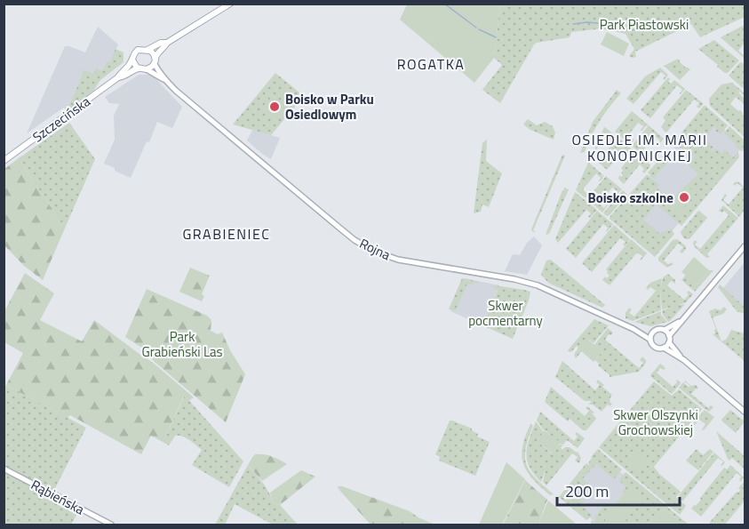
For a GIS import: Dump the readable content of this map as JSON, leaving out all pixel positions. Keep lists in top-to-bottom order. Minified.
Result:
{"streets":{"main road":["Szczecińska"],"street":["Rojna","Rąbieńska"]},"crossings":[["Szczecińska","Rojna"]],"districts":["ROGATKA","OSIEDLE IM. MARII KONOPNICKIEJ","GRABIENIEC"],"parks":["Park Piastowski","Skwer pocmentarny","Park Grabieński Las","Skwer Olszynki Grochowskiej"],"places":["Boisko w Parku Osiedlowym","Boisko szkolne"],"scale_bar":"200 m"}
